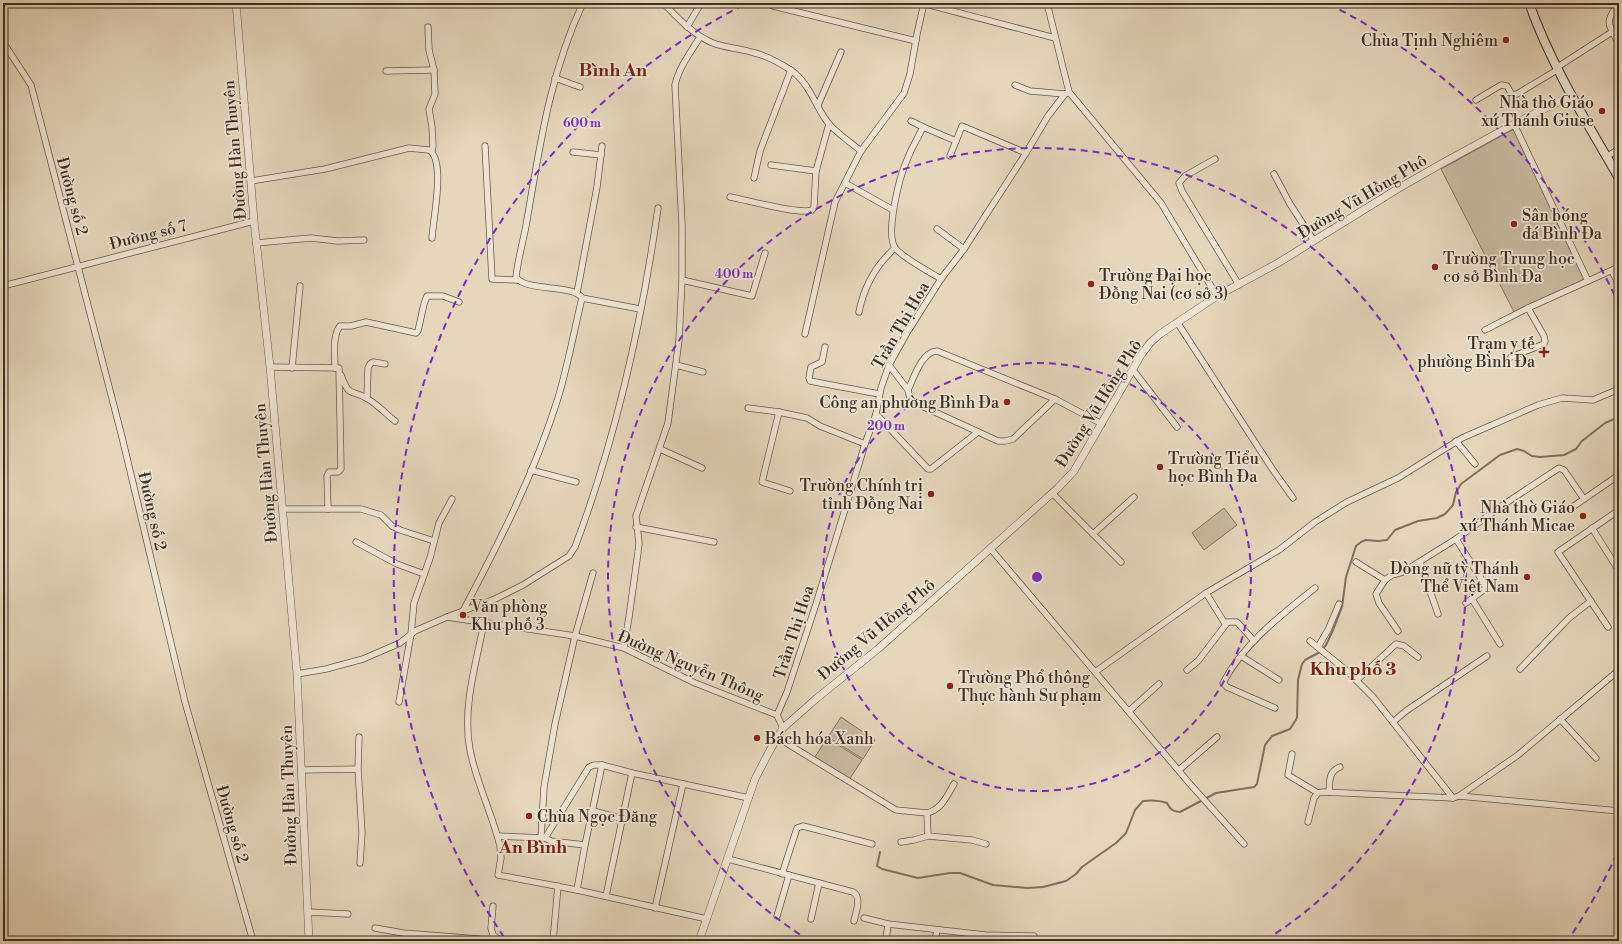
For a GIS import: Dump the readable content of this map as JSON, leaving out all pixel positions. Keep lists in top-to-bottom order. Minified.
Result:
{"streets":{"street":["Đường Hàn Thuyên","Đường số 2","Đường Vũ Hồng Phô","Đường số 7","Trần Thị Hoa","Đường Nguyễn Thông"]},"crossings":[["Đường Hàn Thuyên","Đường số 7"],["Đường số 2","Đường số 7"],["Trần Thị Hoa","Đường Nguyễn Thông"]],"districts":["Bình An","Khu phố 3","An Bình"],"places":{"other":["Chùa Tịnh Nghiêm","Nhà thờ Giáo xứ Thánh Giuse","Sân bóng đá Bình Đa","Trường Trung học cơ sở Bình Đa","Trường Đại học Đồng Nai (cơ sở 3)","Công an phường Bình Đa","Trường Tiểu học Bình Đa","Trường Chính trị tỉnh Đồng Nai","Nhà thờ Giáo xứ Thánh Micae","Dòng nữ tỳ Thánh Thể Việt Nam","Văn phòng Khu phố 3","Trường Phổ thông Thực hành Sư phạm","Bách hóa Xanh","Chùa Ngọc Đăng"],"health":["Trạm y tế phường Bình Đa"]},"rings":["600 m","400 m","200 m"]}
